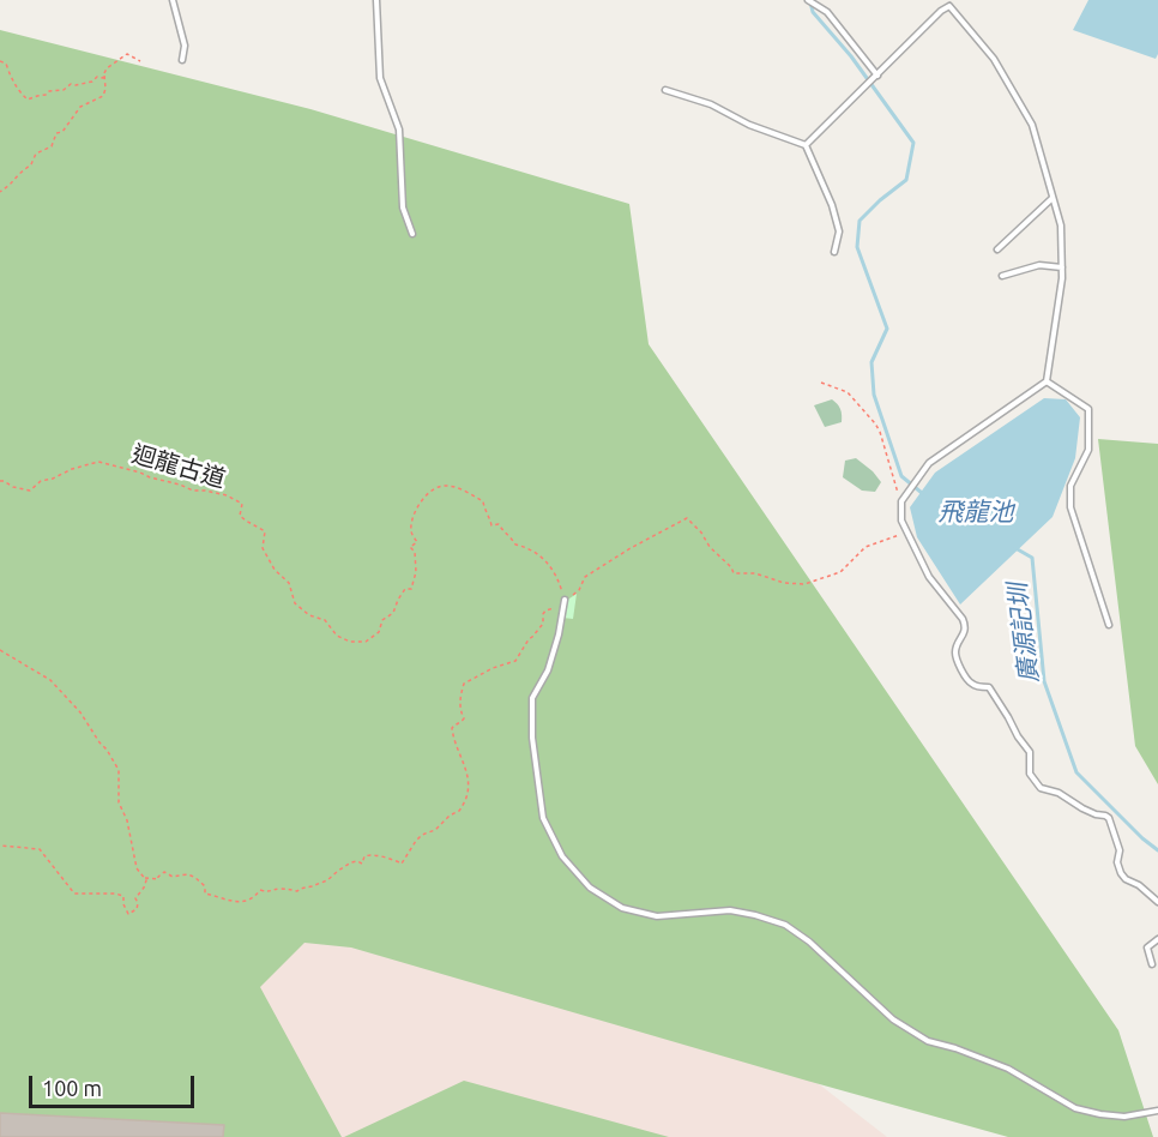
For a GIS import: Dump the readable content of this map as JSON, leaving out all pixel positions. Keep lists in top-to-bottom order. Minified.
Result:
{"streets":{"path":["迴龍古道"]},"water":["飛龍池","廣源記圳"],"scale_bar":"100 m"}
